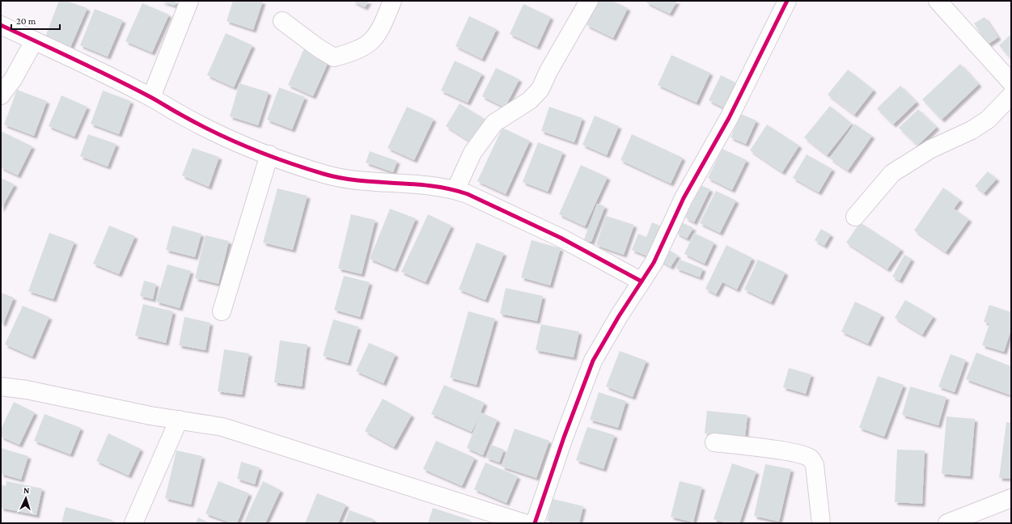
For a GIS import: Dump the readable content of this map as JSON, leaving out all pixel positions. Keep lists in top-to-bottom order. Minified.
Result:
{"scale_bar":"20 m","north":"top"}
